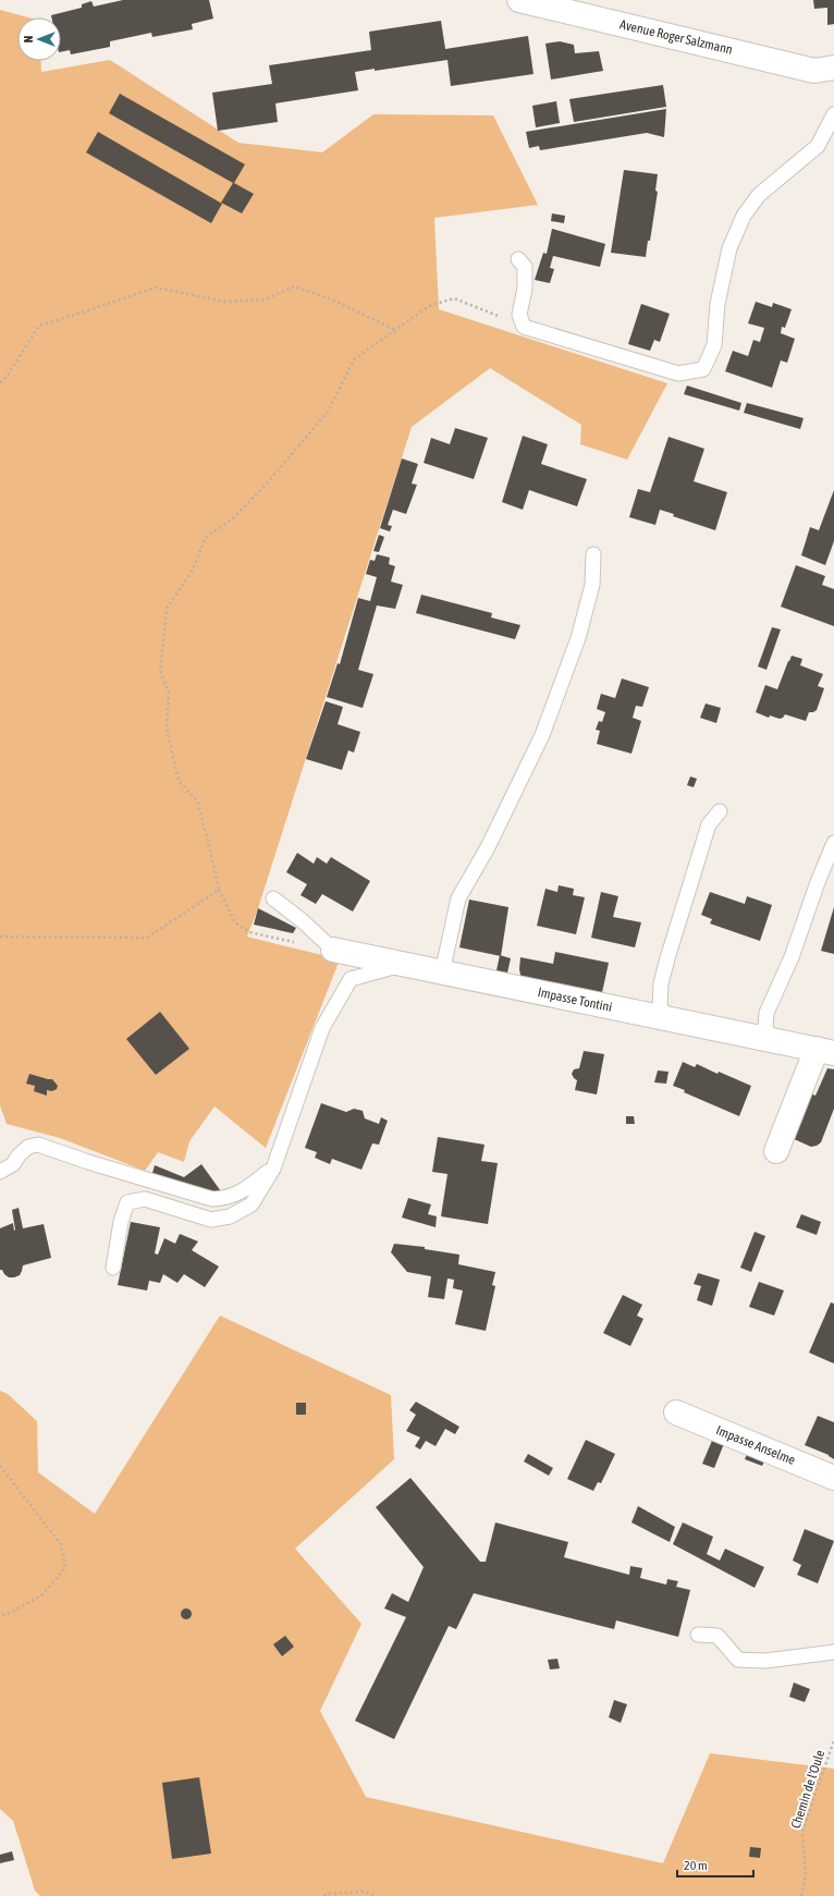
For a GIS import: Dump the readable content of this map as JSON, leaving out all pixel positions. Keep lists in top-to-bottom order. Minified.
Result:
{"streets":{"street":["Avenue Roger Salzmann","Impasse Tontini","Impasse Anselme"],"path":["Chemin de l'Oule"]},"scale_bar":"20 m","north":"left"}
